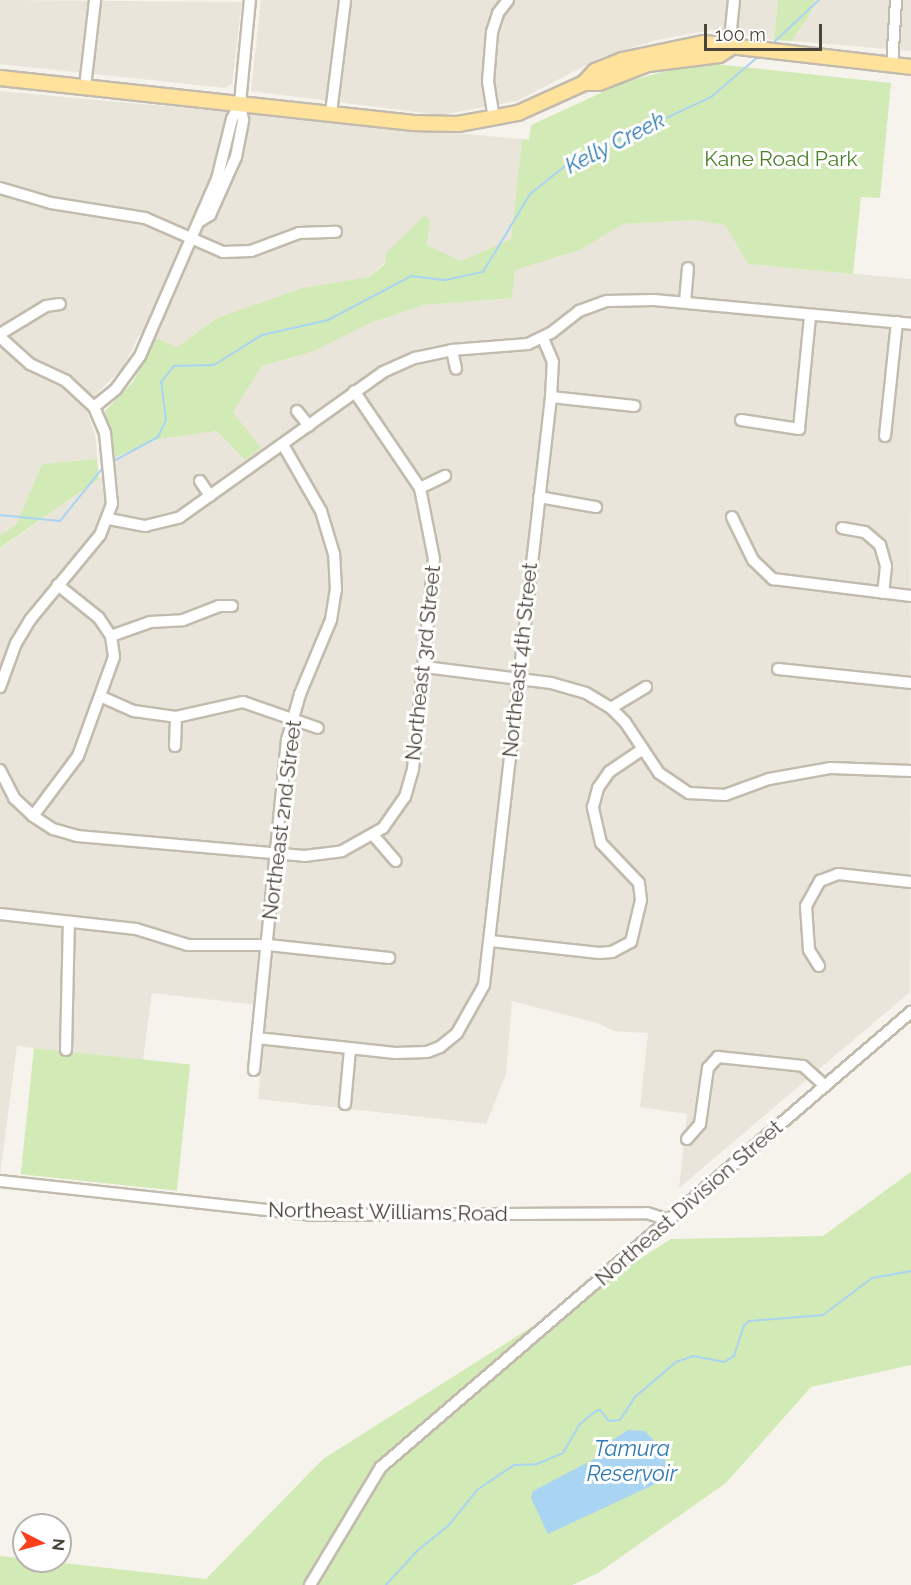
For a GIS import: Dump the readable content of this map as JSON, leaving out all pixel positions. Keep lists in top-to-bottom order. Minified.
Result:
{"streets":{"street":["Northeast 4th Street","Northeast 3rd Street","Northeast 2nd Street","Northeast Division Street","Northeast Williams Road"]},"crossings":[["Northeast 4th Street","Northeast 2nd Street"],["Northeast 3rd Street","Northeast 2nd Street"],["Northeast Division Street","Northeast Williams Road"]],"water":["Kelly Creek","Tamura Reservoir"],"parks":["Kane Road Park"],"scale_bar":"100 m","north":"right"}
